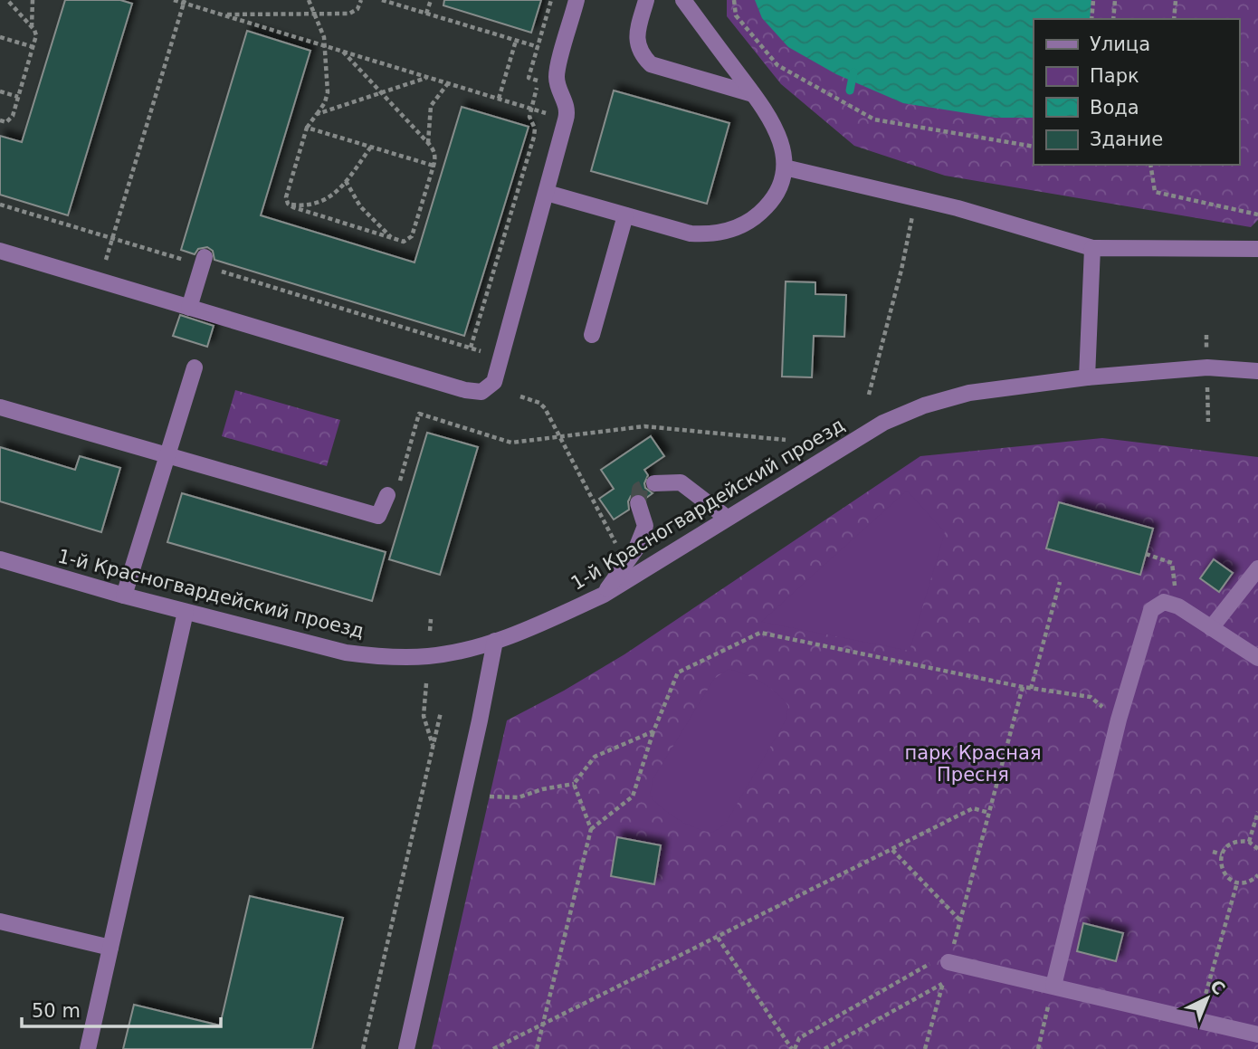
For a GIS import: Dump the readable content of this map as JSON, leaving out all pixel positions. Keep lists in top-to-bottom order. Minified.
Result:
{"streets":{"street":["1-й Красногвардейский проезд"]},"parks":["парк Красная Пресня"],"legend":["Улица","Парк","Вода","Здание"],"scale_bar":"50 m","north":"top right"}
